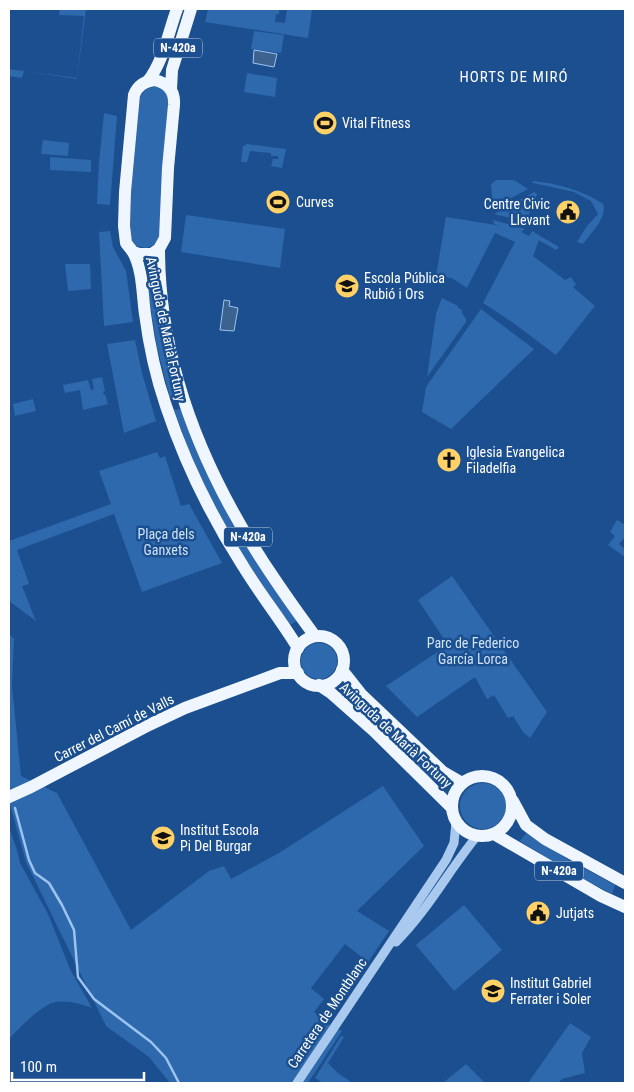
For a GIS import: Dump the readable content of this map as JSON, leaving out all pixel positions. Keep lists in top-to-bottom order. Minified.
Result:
{"streets":{"main road":["N-420a","Avinguda de Marià Fortuny","Carrer del Camí de Valls"],"street":["Carretera de Montblanc"]},"crossings":[["N-420a","Avinguda de Marià Fortuny"]],"districts":["HORTS DE MIRÓ"],"parks":["Plaça dels Ganxets","Parc de Federico García Lorca"],"places":{"sports":["Vital Fitness","Curves"],"public building":["Centre Civic Llevant","Jutjats"],"school or university":["Escola Pública Rubió i Ors","Institut Escola Pi Del Burgar","Institut Gabriel Ferrater i Soler"],"church":["Iglesia Evangelica Filadelfia"]},"scale_bar":"100 m"}
